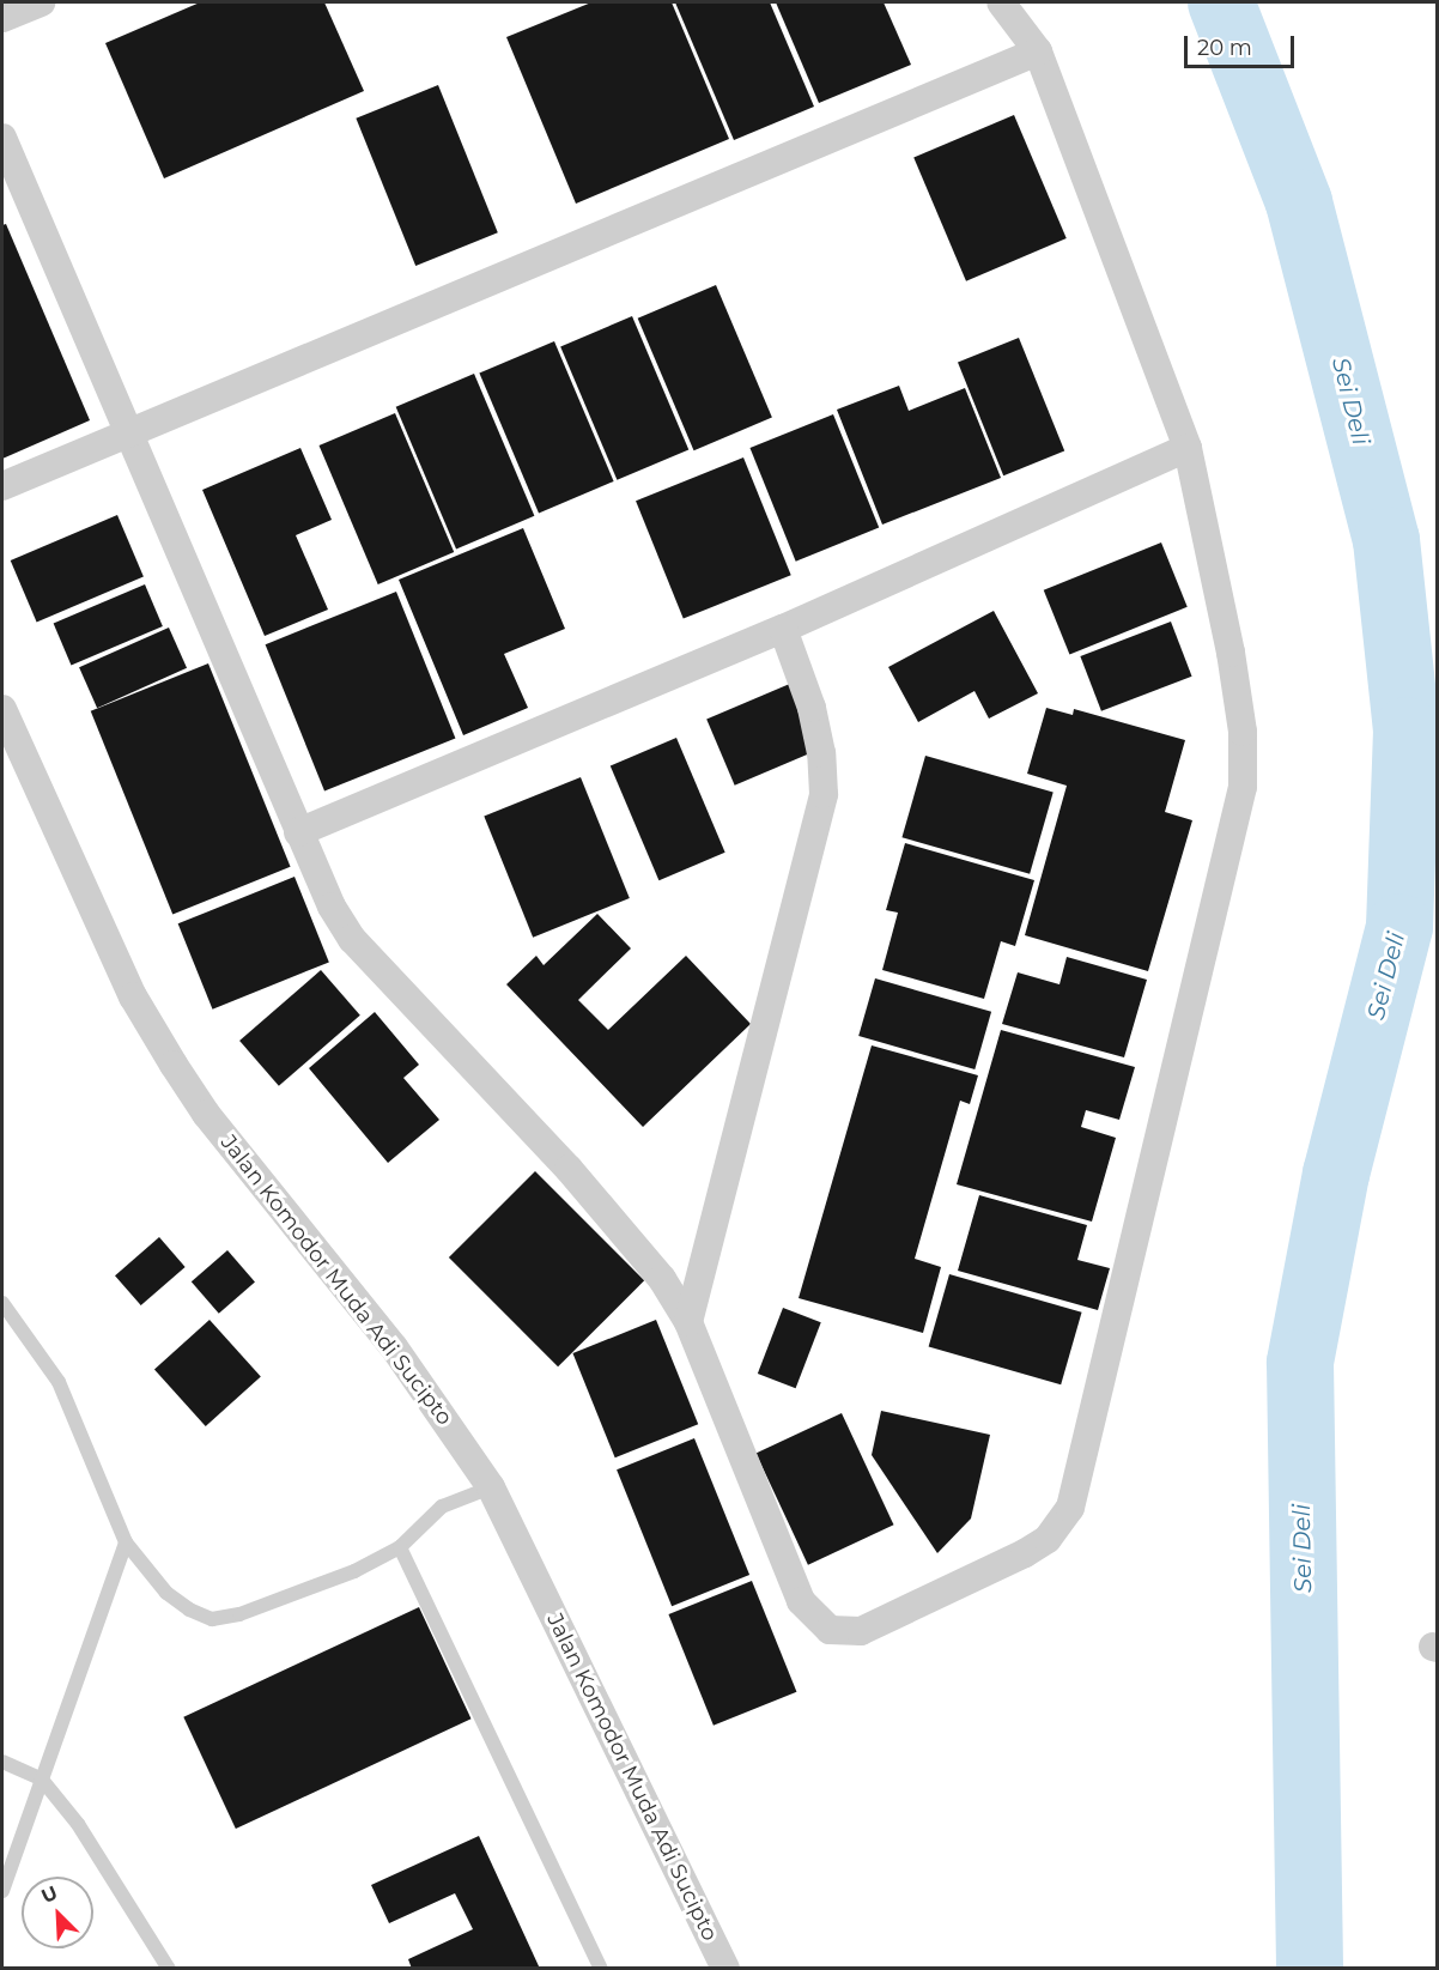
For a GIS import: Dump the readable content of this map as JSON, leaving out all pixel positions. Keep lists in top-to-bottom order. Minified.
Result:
{"streets":{"street":["Jalan Komodor Muda Adi Sucipto"]},"water":["Sei Deli"],"scale_bar":"20 m","north":"top left"}
